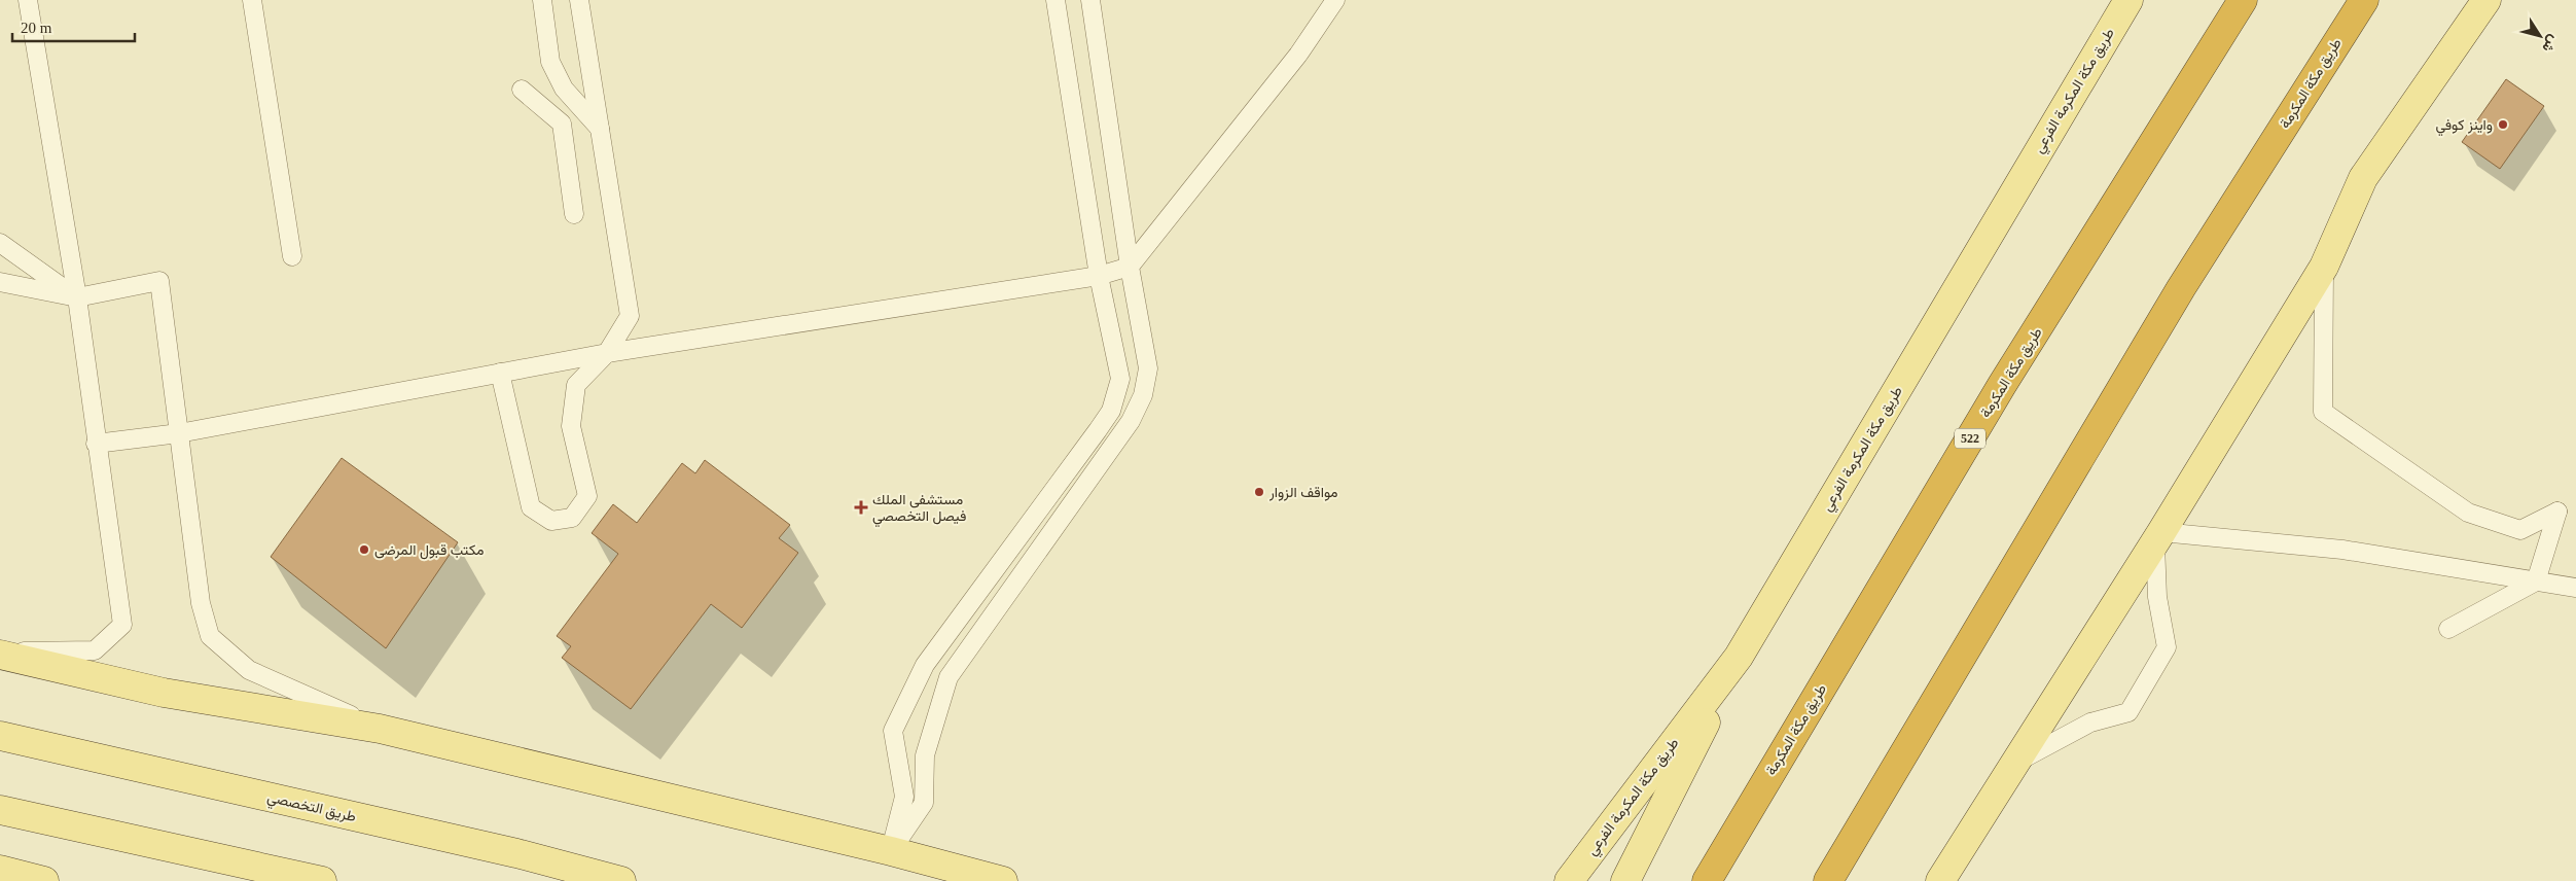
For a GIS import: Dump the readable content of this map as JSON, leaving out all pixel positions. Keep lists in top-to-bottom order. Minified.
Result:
{"streets":{"highway":["طريق مكة المكرمة","522"],"main road":["طريق مكة المكرمة الفرعي","طريق التخصصي"]},"places":{"other":["واينز كوفي","مواقف الزوار","مكتب قبول المرضى"],"health":["مستشفى الملك فيصل التخصصي"]},"scale_bar":"20 m","north":"bottom right"}
